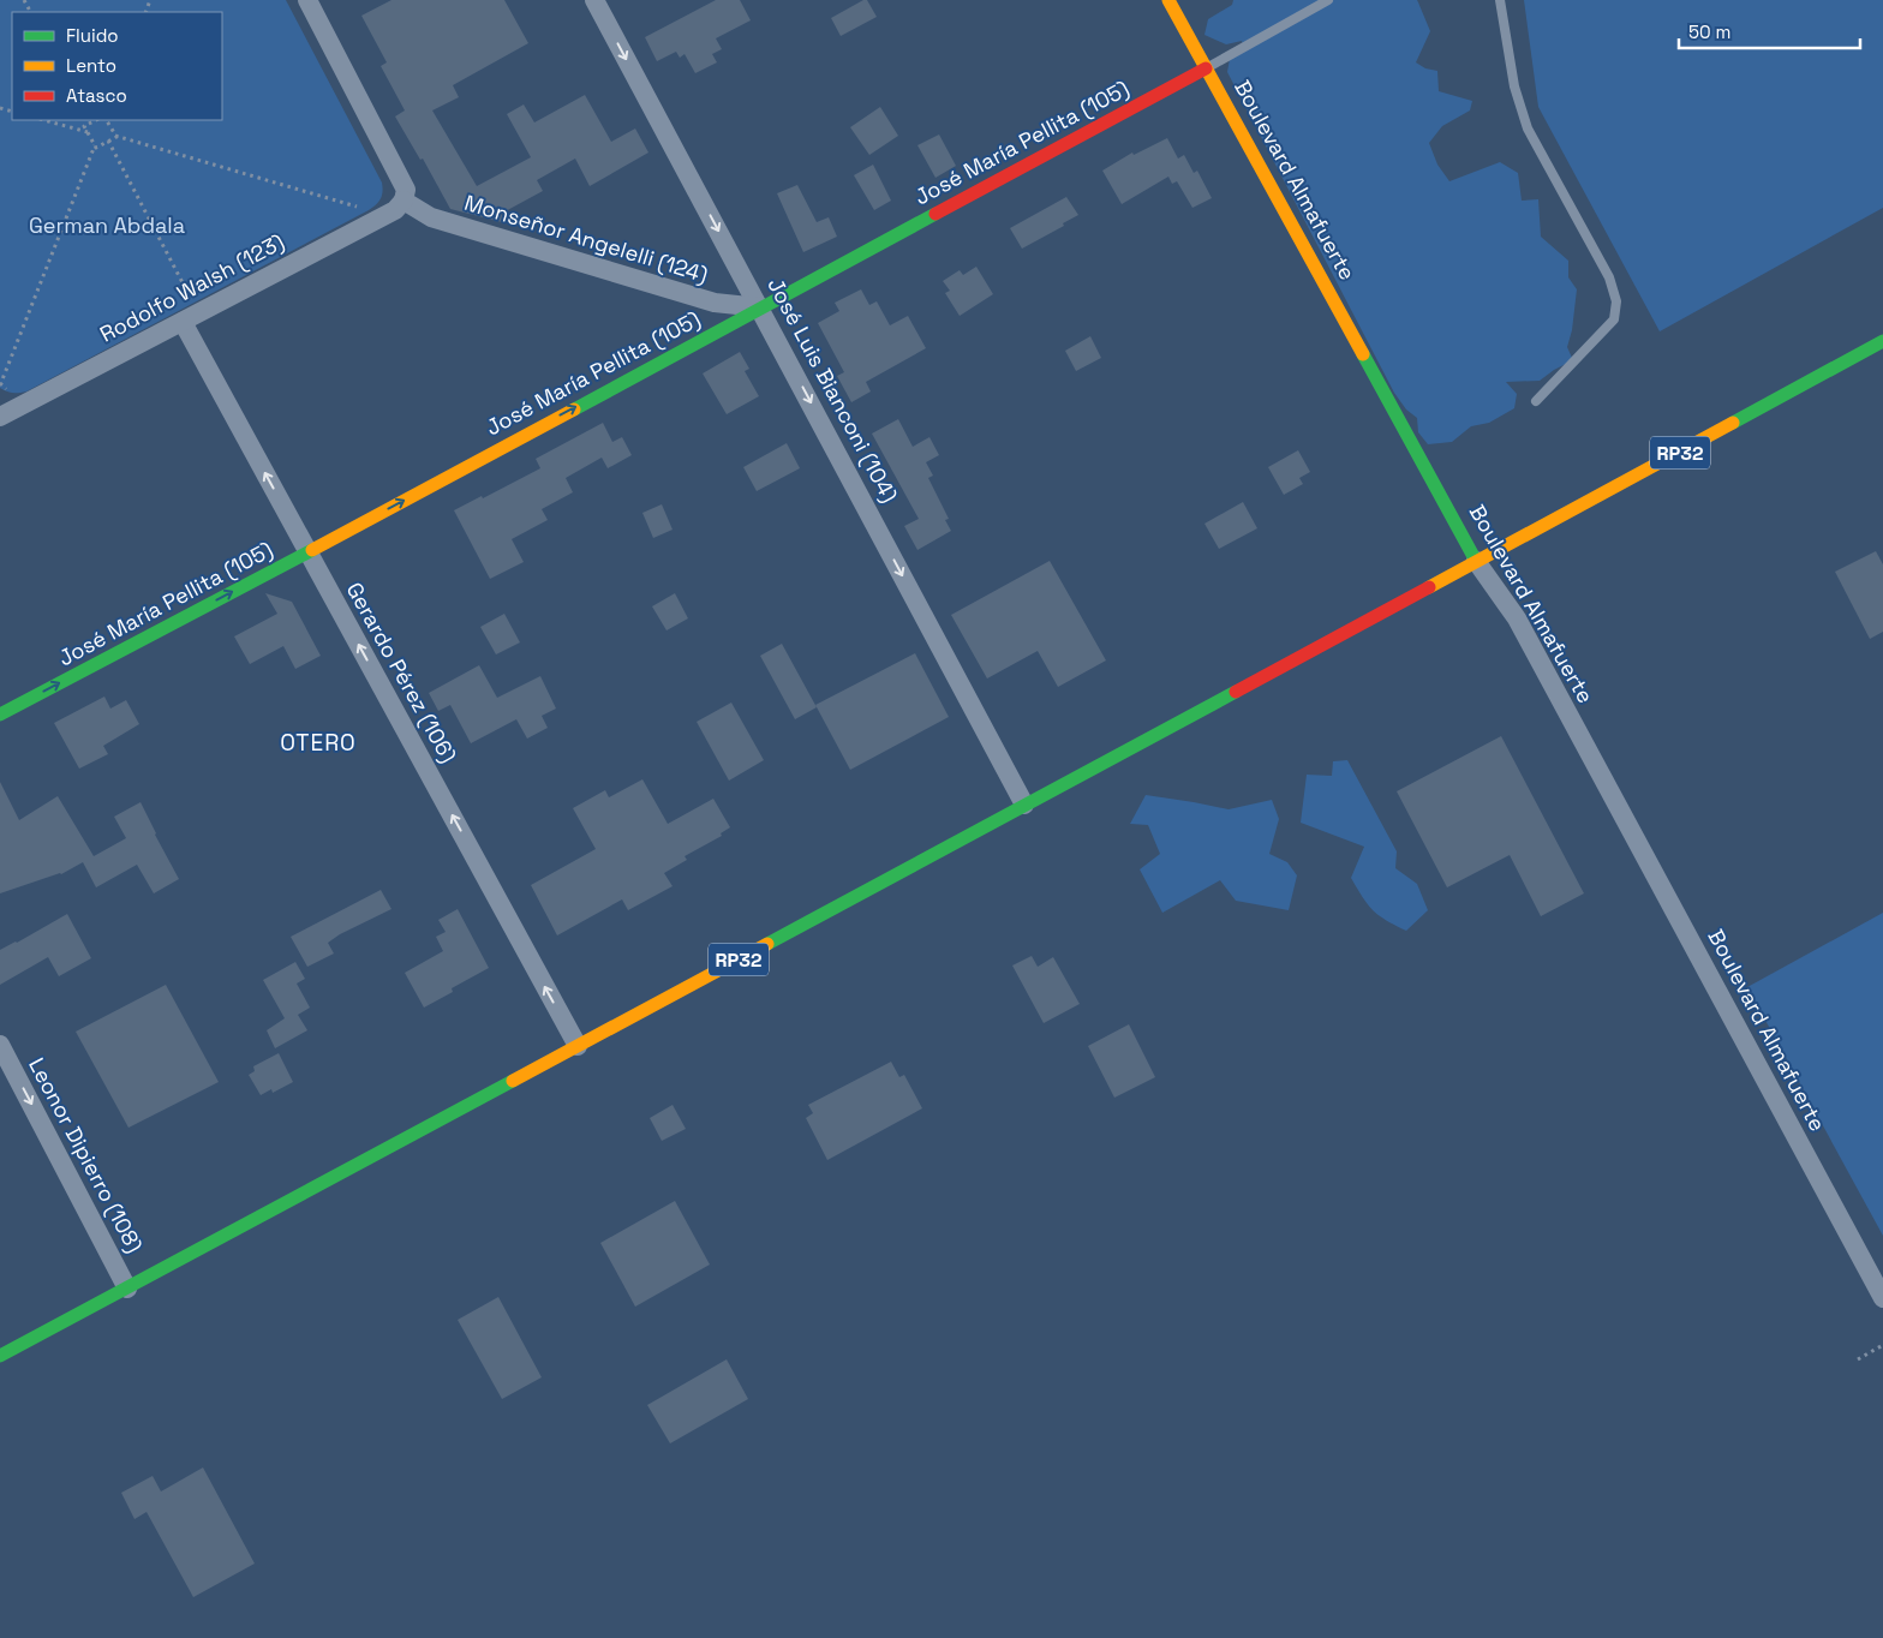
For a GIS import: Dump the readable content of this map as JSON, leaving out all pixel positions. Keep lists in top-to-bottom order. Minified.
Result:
{"streets":{"main road":["José María Pellita (105)","Boulevard Almafuerte","RP32"],"street":["Monseñor Angelelli (124)","Rodolfo Walsh (123)","José Luis Bianconi (104)","Gerardo Pérez (106)","Leonor Dipierro (108)"]},"crossings":[["José María Pellita (105)","Boulevard Almafuerte"],["José María Pellita (105)","Monseñor Angelelli (124)"],["José María Pellita (105)","José Luis Bianconi (104)"],["José María Pellita (105)","Gerardo Pérez (106)"],["Boulevard Almafuerte","RP32"],["Monseñor Angelelli (124)","Rodolfo Walsh (123)"],["Monseñor Angelelli (124)","José Luis Bianconi (104)"],["Rodolfo Walsh (123)","Gerardo Pérez (106)"],["José Luis Bianconi (104)","RP32"],["RP32","Gerardo Pérez (106)"],["RP32","Leonor Dipierro (108)"]],"one_way":["José María Pellita (105)","José Luis Bianconi (104)","Gerardo Pérez (106)","Leonor Dipierro (108)"],"districts":["OTERO"],"parks":["German Abdala"],"legend":["Fluido","Lento","Atasco"],"scale_bar":"50 m"}
